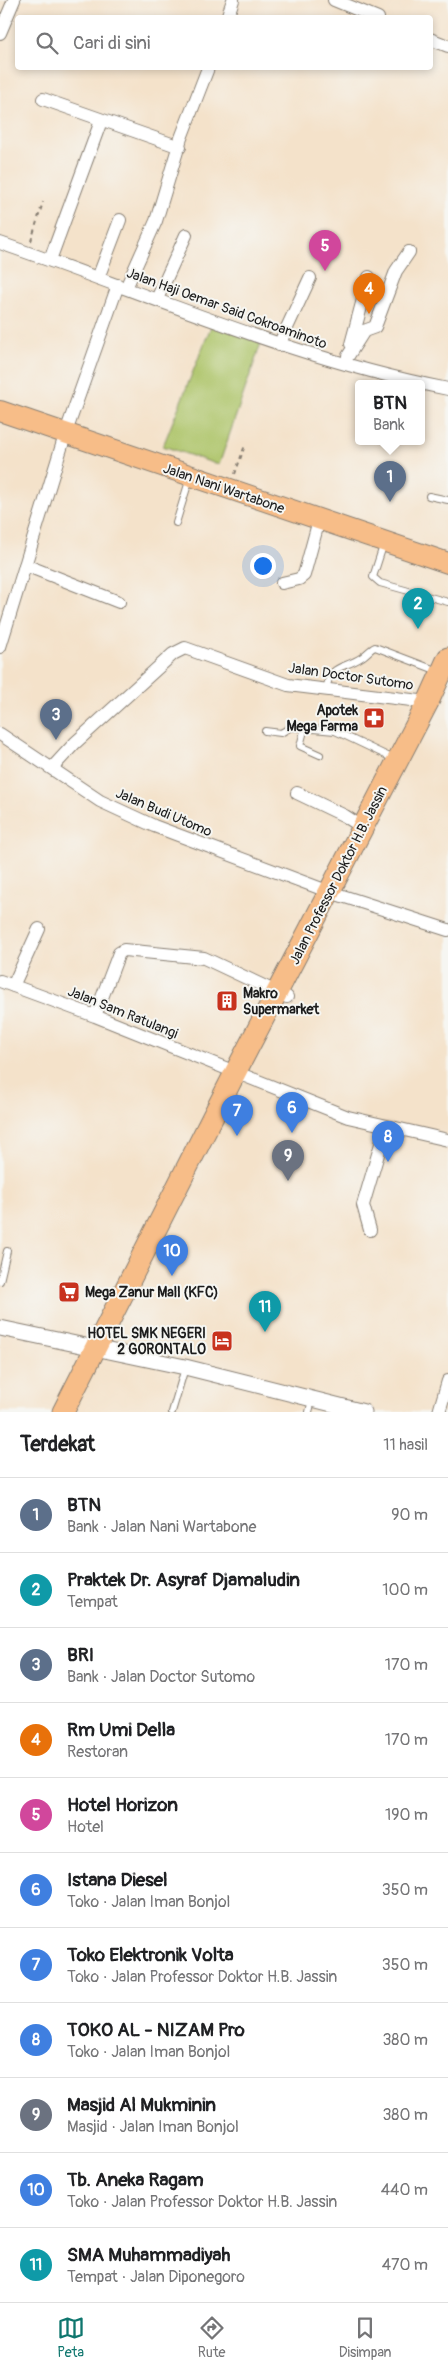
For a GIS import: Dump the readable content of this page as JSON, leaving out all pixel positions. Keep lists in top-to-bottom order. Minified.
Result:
{"streets":{"highway":["Jalan Professor Doktor H.B. Jassin"],"main road":["Jalan Nani Wartabone"],"street":["Jalan Haji Oemar Said Cokroaminoto","Jalan Doctor Sutomo","Jalan Budi Utomo","Jalan Sam Ratulangi"]},"crossings":[["Jalan Doctor Sutomo","Jalan Budi Utomo"],["Jalan Doctor Sutomo","Jalan Professor Doktor H.B. Jassin"],["Jalan Budi Utomo","Jalan Professor Doktor H.B. Jassin"],["Jalan Professor Doktor H.B. Jassin","Jalan Sam Ratulangi"]],"places":{"pharmacy":["Apotek Mega Farma"],"building":["Makro Supermarket"],"supermarket":["Mega Zanur Mall (KFC)"],"hotel":["HOTEL SMK NEGERI 2 GORONTALO"]},"page":{"search":"Cari di sini","pins":["5","4","1","2","3","6","7","8","9","10","11"],"popup":["BTN","Bank"],"heading":["Terdekat","11 hasil"],"list":[{"mark":"1","name":"BTN","note":"Bank · Jalan Nani Wartabone","value":"90 m"},{"mark":"2","name":"Praktek Dr. Asyraf Djamaludin","note":"Tempat","value":"100 m"},{"mark":"3","name":"BRI","note":"Bank · Jalan Doctor Sutomo","value":"170 m"},{"mark":"4","name":"Rm Umi Della","note":"Restoran","value":"170 m"},{"mark":"5","name":"Hotel Horizon","note":"Hotel","value":"190 m"},{"mark":"6","name":"Istana Diesel","note":"Toko · Jalan Iman Bonjol","value":"350 m"},{"mark":"7","name":"Toko Elektronik Volta","note":"Toko · Jalan Professor Doktor H.B. Jassin","value":"350 m"},{"mark":"8","name":"TOKO AL - NIZAM Pro","note":"Toko · Jalan Iman Bonjol","value":"380 m"},{"mark":"9","name":"Masjid Al Mukminin","note":"Masjid · Jalan Iman Bonjol","value":"380 m"},{"mark":"10","name":"Tb. Aneka Ragam","note":"Toko · Jalan Professor Doktor H.B. Jassin","value":"440 m"},{"mark":"11","name":"SMA Muhammadiyah","note":"Tempat · Jalan Diponegoro","value":"470 m"}],"nav":["Peta","Rute","Disimpan"]}}
